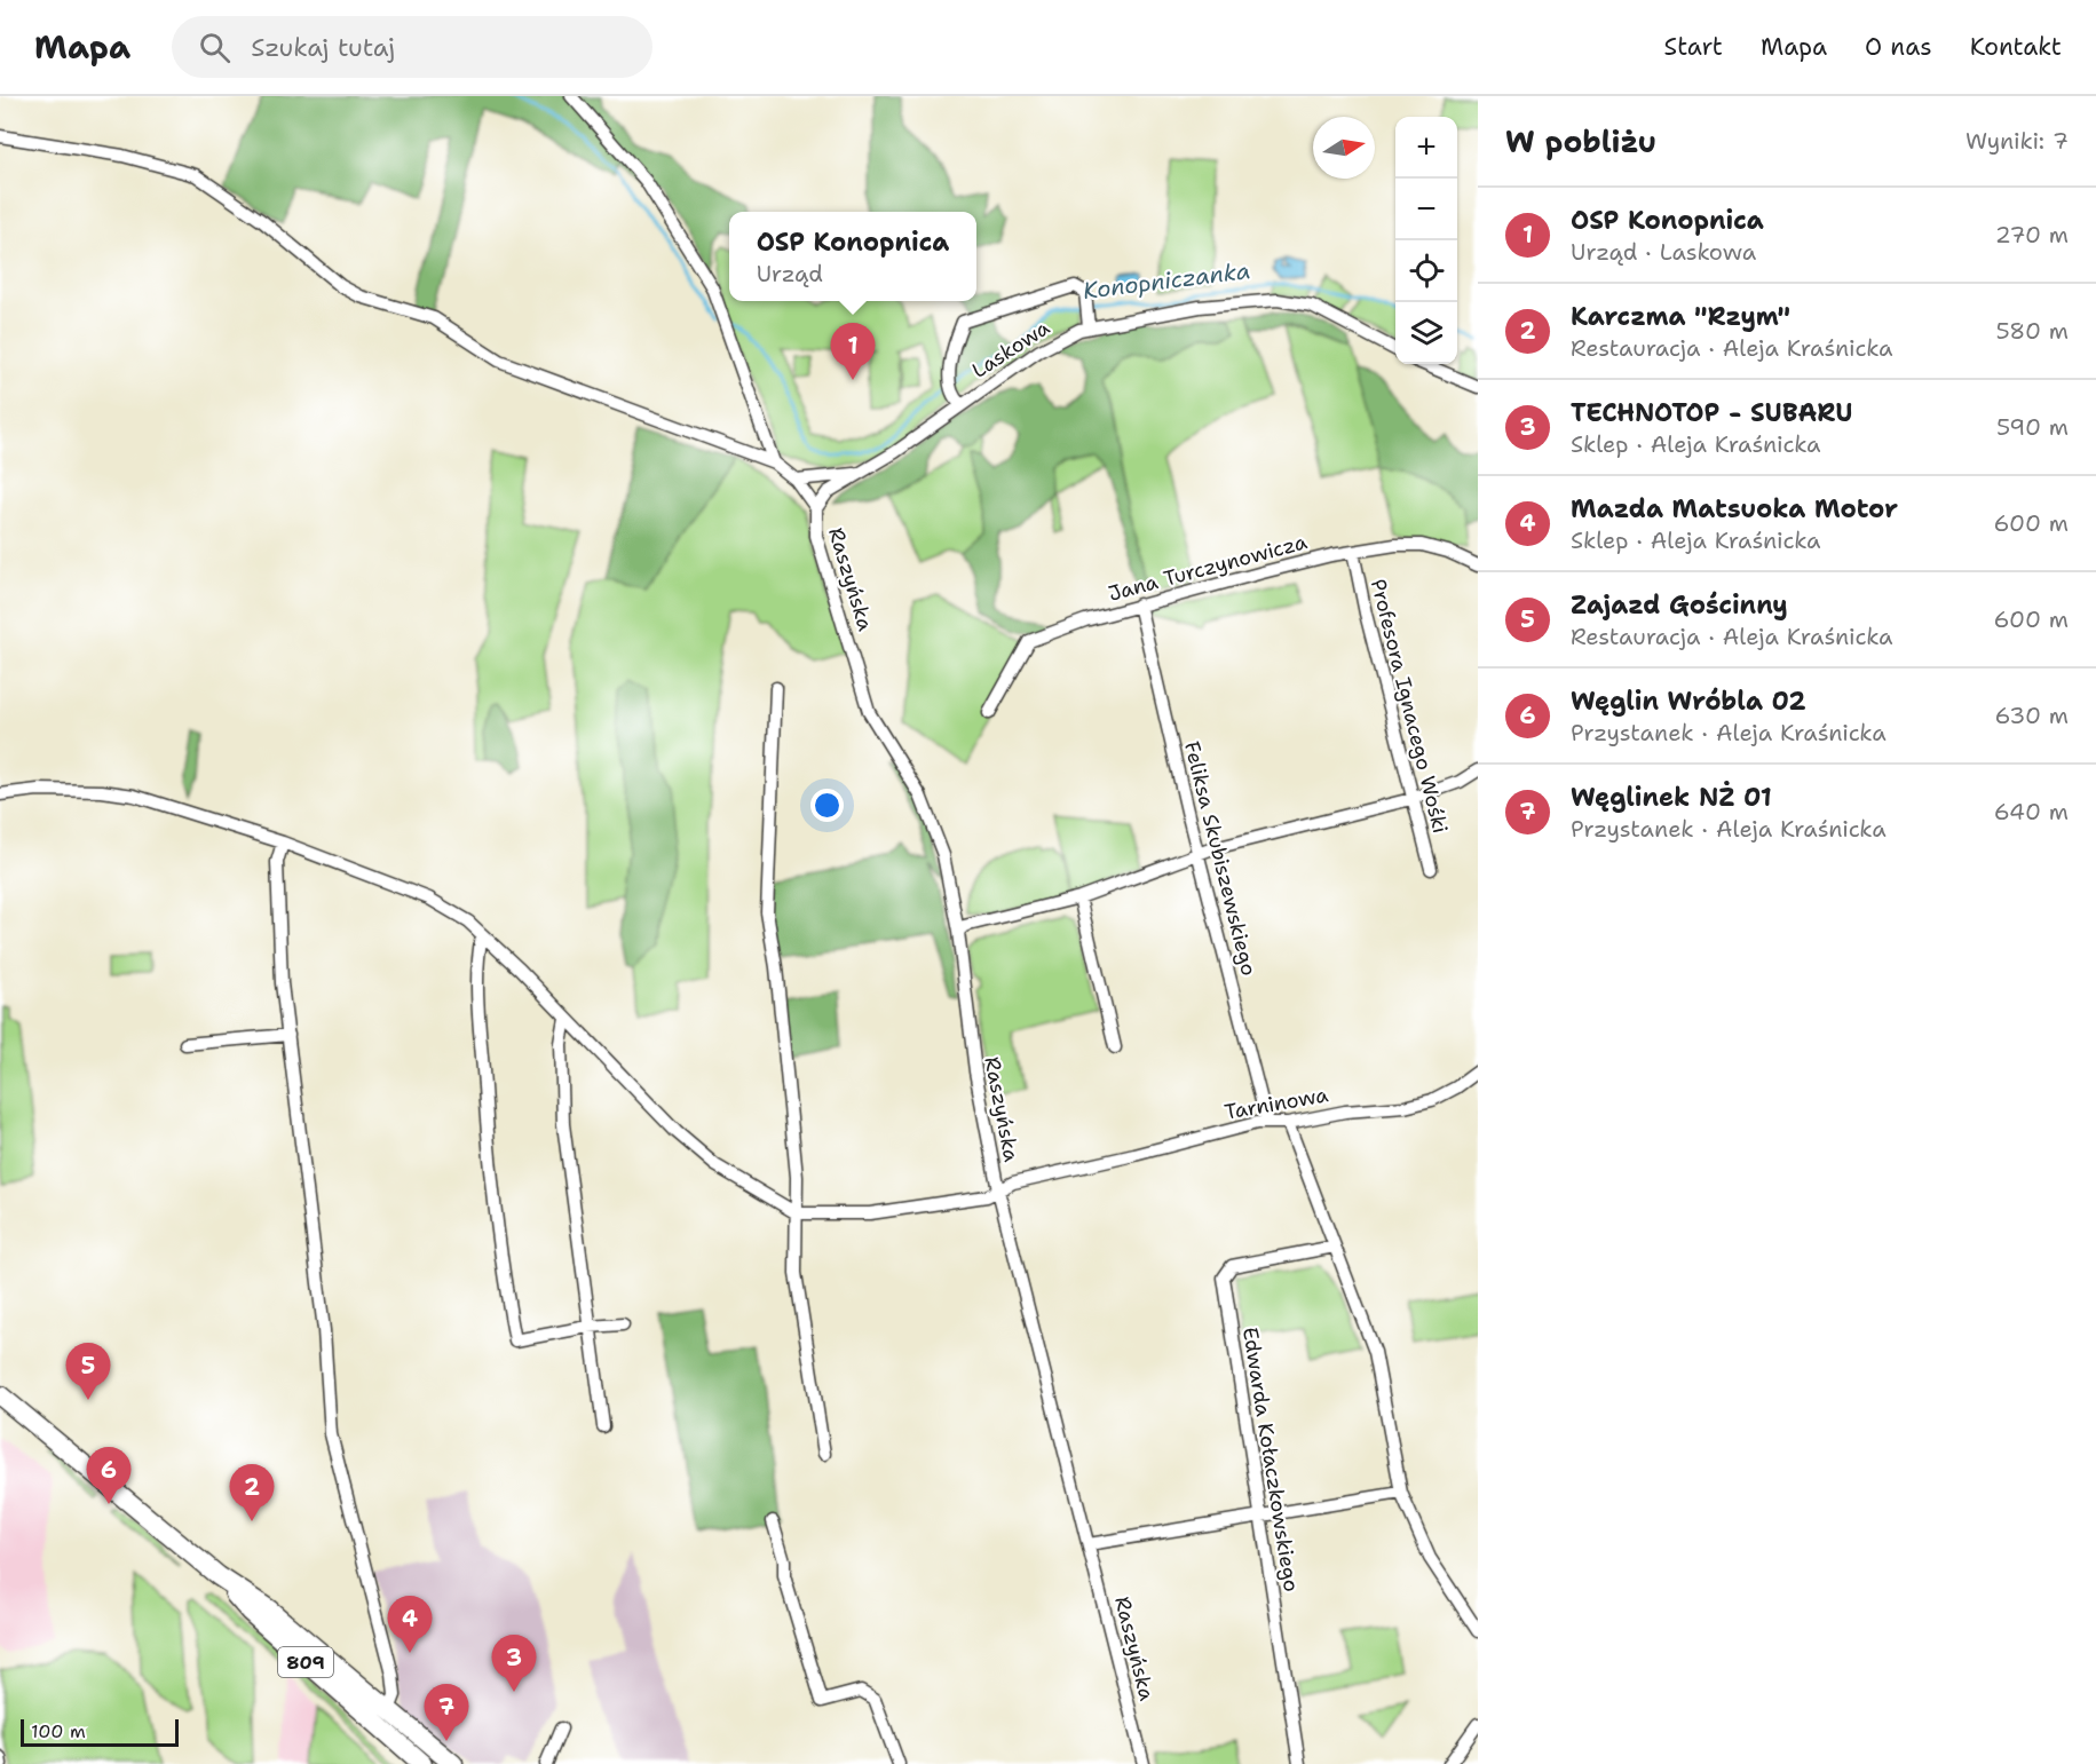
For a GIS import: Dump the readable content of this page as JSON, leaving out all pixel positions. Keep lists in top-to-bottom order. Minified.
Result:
{"streets":{"main road":["809"],"street":["Laskowa","Jana Turczynowicza","Raszyńska","Profesora Ignacego Wośki","Feliksa Skubiszewskiego","Tarninowa","Edwarda Kołaczkowskiego"]},"crossings":[["Laskowa","Raszyńska"],["Jana Turczynowicza","Profesora Ignacego Wośki"],["Jana Turczynowicza","Feliksa Skubiszewskiego"],["Raszyńska","Tarninowa"],["Feliksa Skubiszewskiego","Tarninowa"]],"water":["Konopniczanka"],"scale_bar":"100 m","north":"right","page":{"header":"Mapa","search":"Szukaj tutaj","nav":["Start","Mapa","O nas","Kontakt"],"heading":["W pobliżu","Wyniki: 7"],"map_buttons":["+","−"],"list":[{"mark":"1","name":"OSP Konopnica","note":"Urząd · Laskowa","value":"270 m"},{"mark":"2","name":"Karczma \"Rzym\"","note":"Restauracja · Aleja Kraśnicka","value":"580 m"},{"mark":"3","name":"TECHNOTOP - SUBARU","note":"Sklep · Aleja Kraśnicka","value":"590 m"},{"mark":"4","name":"Mazda Matsuoka Motor","note":"Sklep · Aleja Kraśnicka","value":"600 m"},{"mark":"5","name":"Zajazd Gościnny","note":"Restauracja · Aleja Kraśnicka","value":"600 m"},{"mark":"6","name":"Węglin Wróbla 02","note":"Przystanek · Aleja Kraśnicka","value":"630 m"},{"mark":"7","name":"Węglinek NŻ 01","note":"Przystanek · Aleja Kraśnicka","value":"640 m"}],"popup":["OSP Konopnica","Urząd"],"pins":["1","5","6","2","4","3","7"],"scale":"100 m"}}
